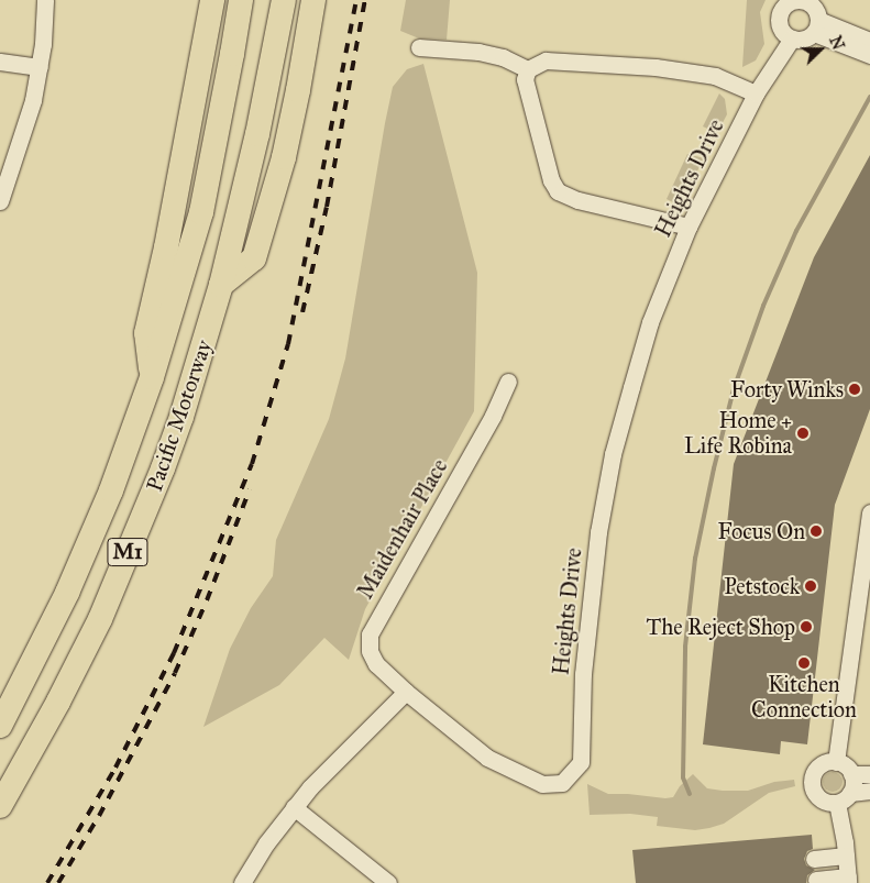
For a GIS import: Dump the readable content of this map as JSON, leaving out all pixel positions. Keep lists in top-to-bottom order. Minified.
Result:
{"streets":{"highway":["Pacific Motorway","M1"],"street":["Heights Drive","Maidenhair Place"]},"crossings":[["Heights Drive","Maidenhair Place"]],"places":["Forty Winks","Home + Life Robina","Focus On","Petstock","The Reject Shop","Kitchen Connection"],"north":"right"}
